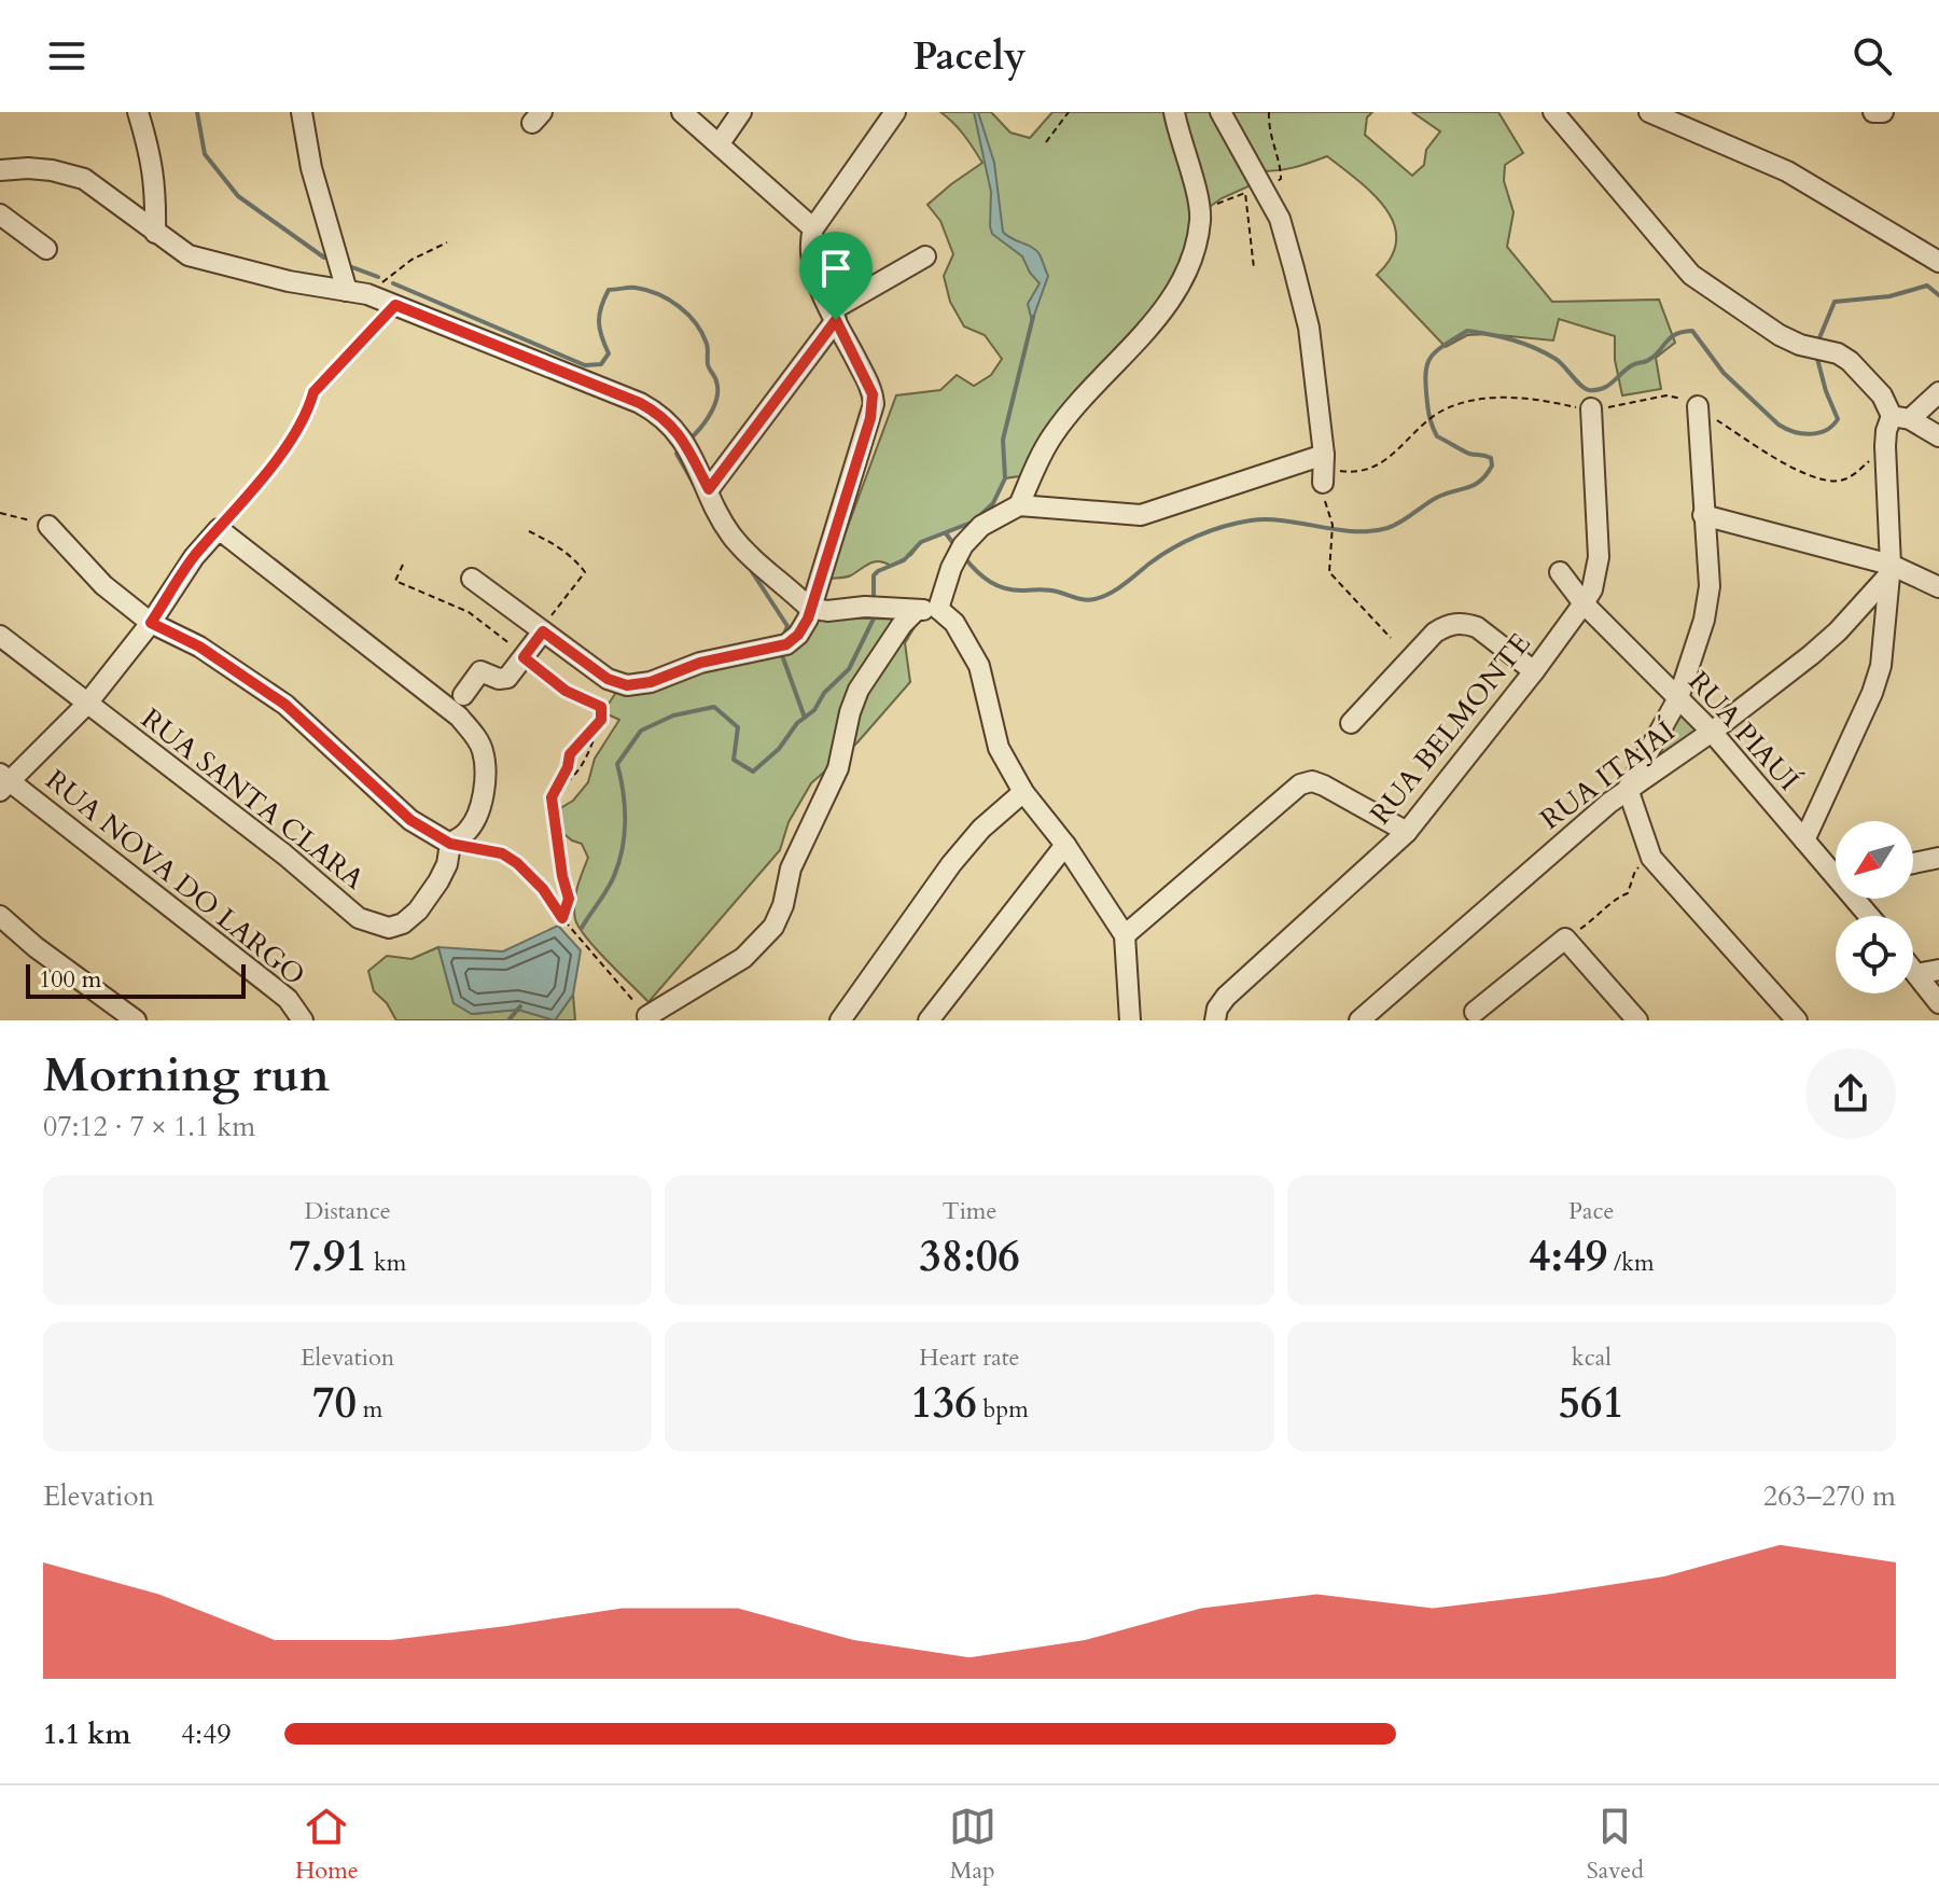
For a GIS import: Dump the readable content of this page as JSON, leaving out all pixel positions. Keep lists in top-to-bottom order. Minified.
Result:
{"streets":{"street":["RUA BELMONTE","RUA PIAUÍ","RUA ITAJAÍ","RUA SANTA CLARA","RUA NOVA DO LARGO"]},"crossings":[["RUA BELMONTE","RUA PIAUÍ"],["RUA PIAUÍ","RUA ITAJAÍ"]],"scale_bar":"100 m","north":"bottom left","page":{"header":"Pacely","scale":"100 m","heading":["Morning run","07:12 · 7 × 1.1 km"],"stats":[["Distance","7.91 km"],["Time","38:06"],["Pace","4:49 /km"],["Elevation","70 m"],["Heart rate","136 bpm"],["kcal","561"]],"chart":["Elevation","263–270 m"],"list":[{"name":"1.1 km","note":"4:49"}],"tabs":["Home","Map","Saved"]}}
